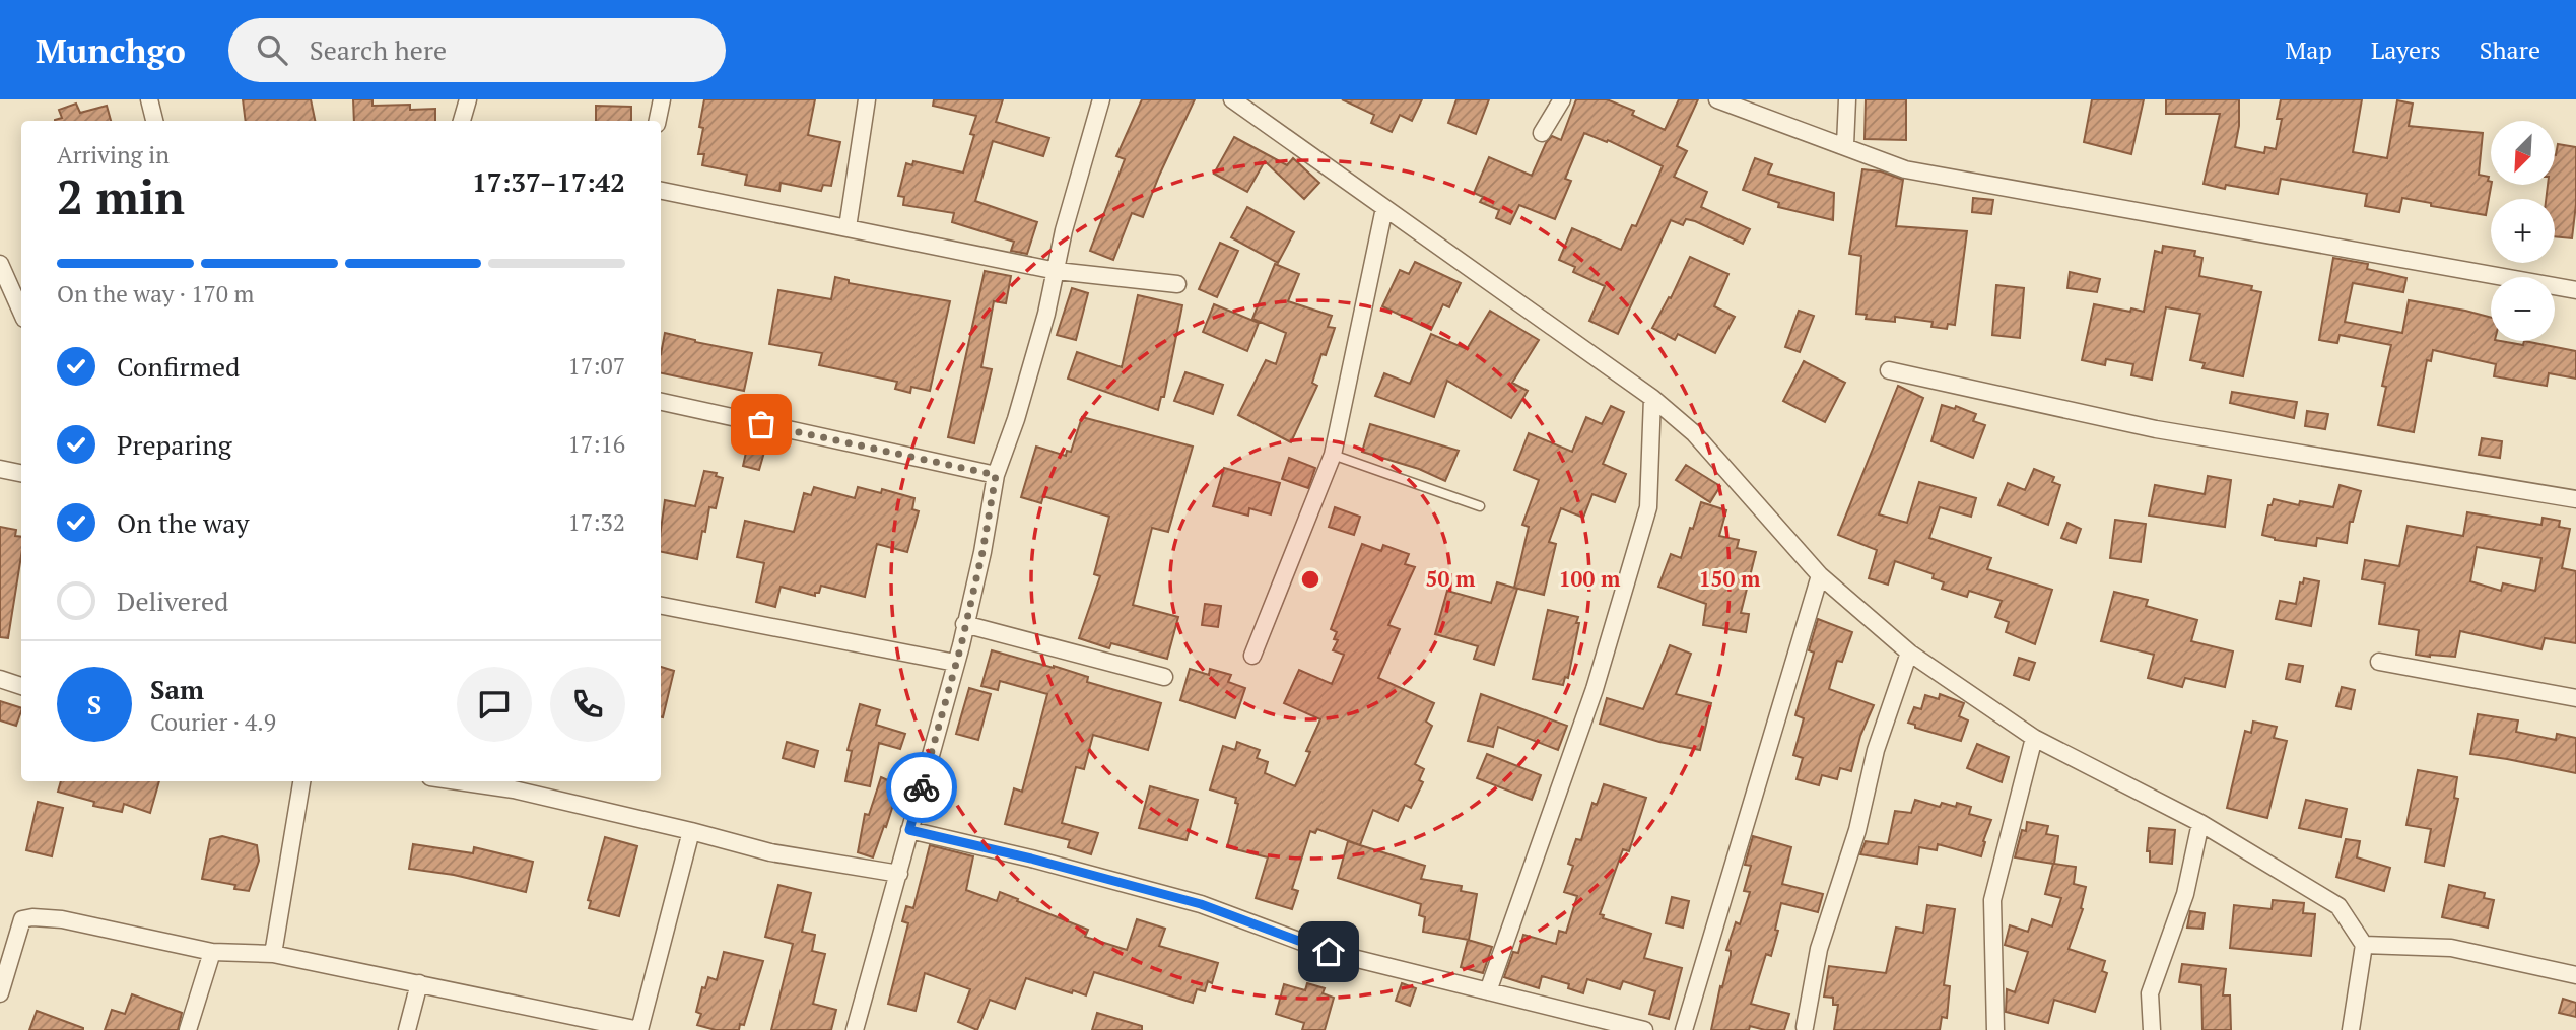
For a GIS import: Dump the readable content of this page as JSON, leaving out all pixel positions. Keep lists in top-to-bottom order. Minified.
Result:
{"north":"bottom left","page":{"header":"Munchgo","search":"Search here","nav":["Map","Layers","Share"],"map_buttons":["+","−"],"heading":["2 min","Arriving in","17:37–17:42"],"panel":["Sam","Courier · 4.9"],"bar":"On the way · 170 m","list":[["Confirmed","17:07"],["Preparing","17:16"],["On the way","17:32"],"Delivered"],"round":"S"},"rings":["50 m","100 m","150 m"]}
